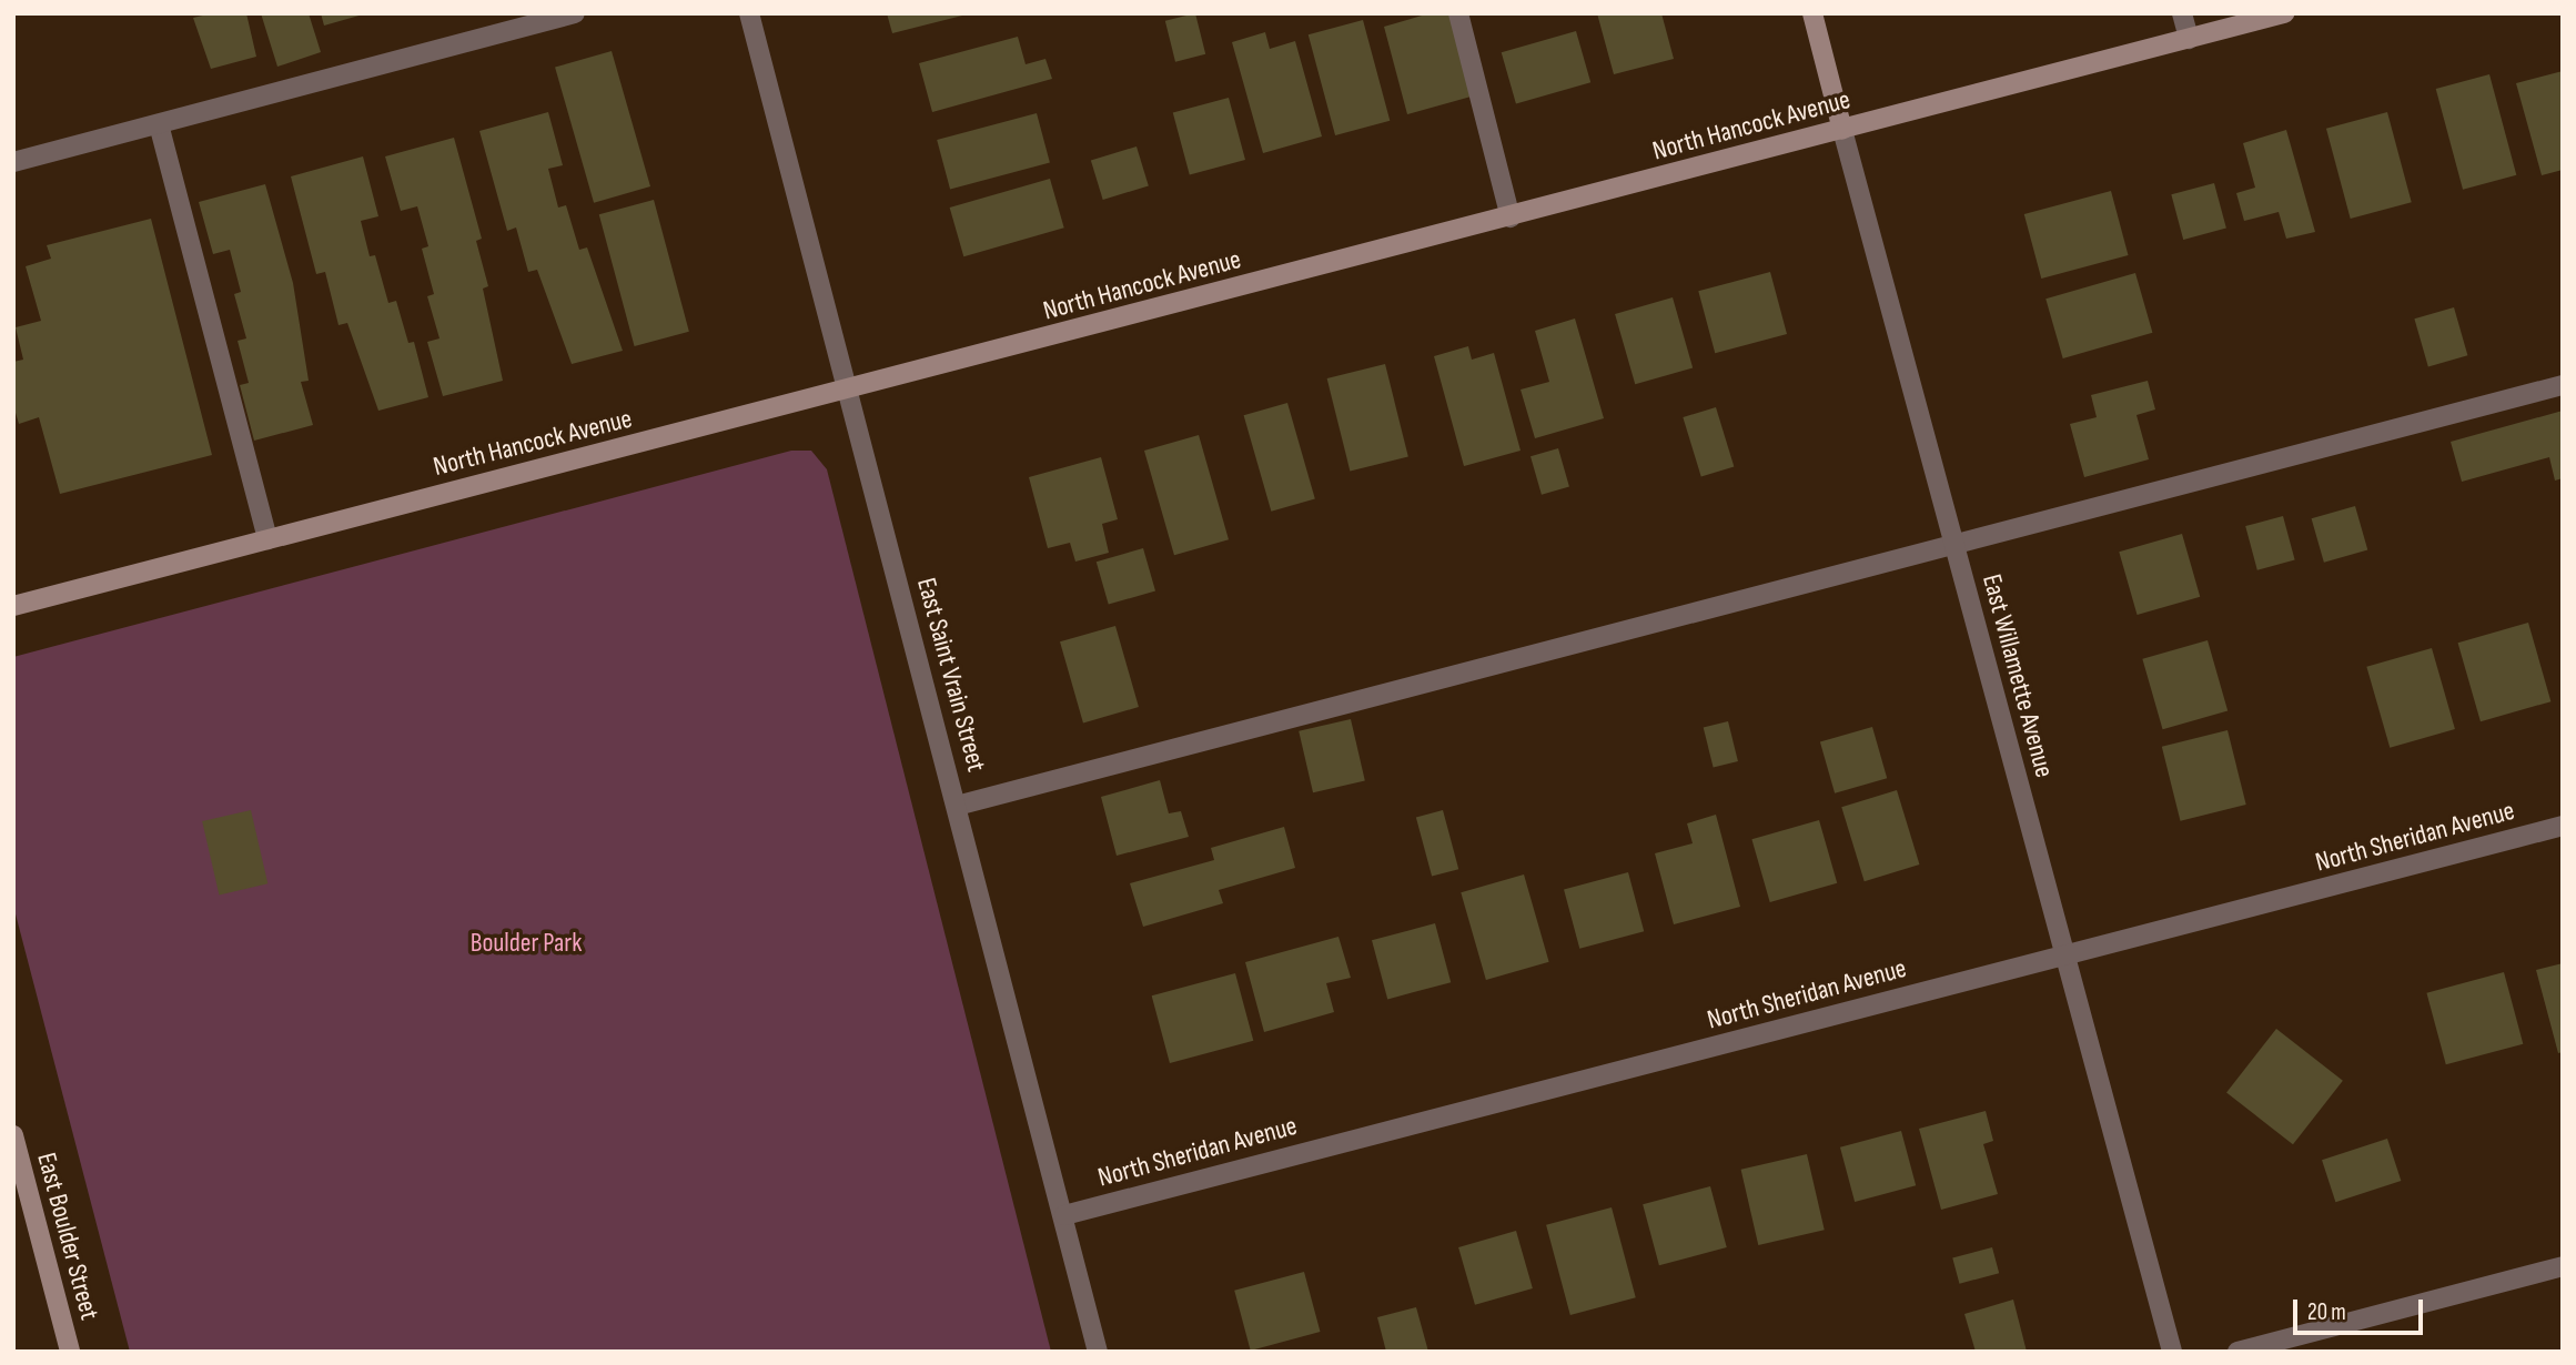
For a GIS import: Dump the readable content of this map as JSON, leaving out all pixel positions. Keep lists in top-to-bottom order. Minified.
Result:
{"streets":{"main road":["North Hancock Avenue","East Willamette Avenue","East Boulder Street"],"street":["East Saint Vrain Street","North Sheridan Avenue"]},"crossings":[["North Hancock Avenue","East Saint Vrain Street"],["North Hancock Avenue","East Willamette Avenue"],["East Saint Vrain Street","North Sheridan Avenue"],["East Willamette Avenue","North Sheridan Avenue"]],"parks":["Boulder Park"],"scale_bar":"20 m"}
